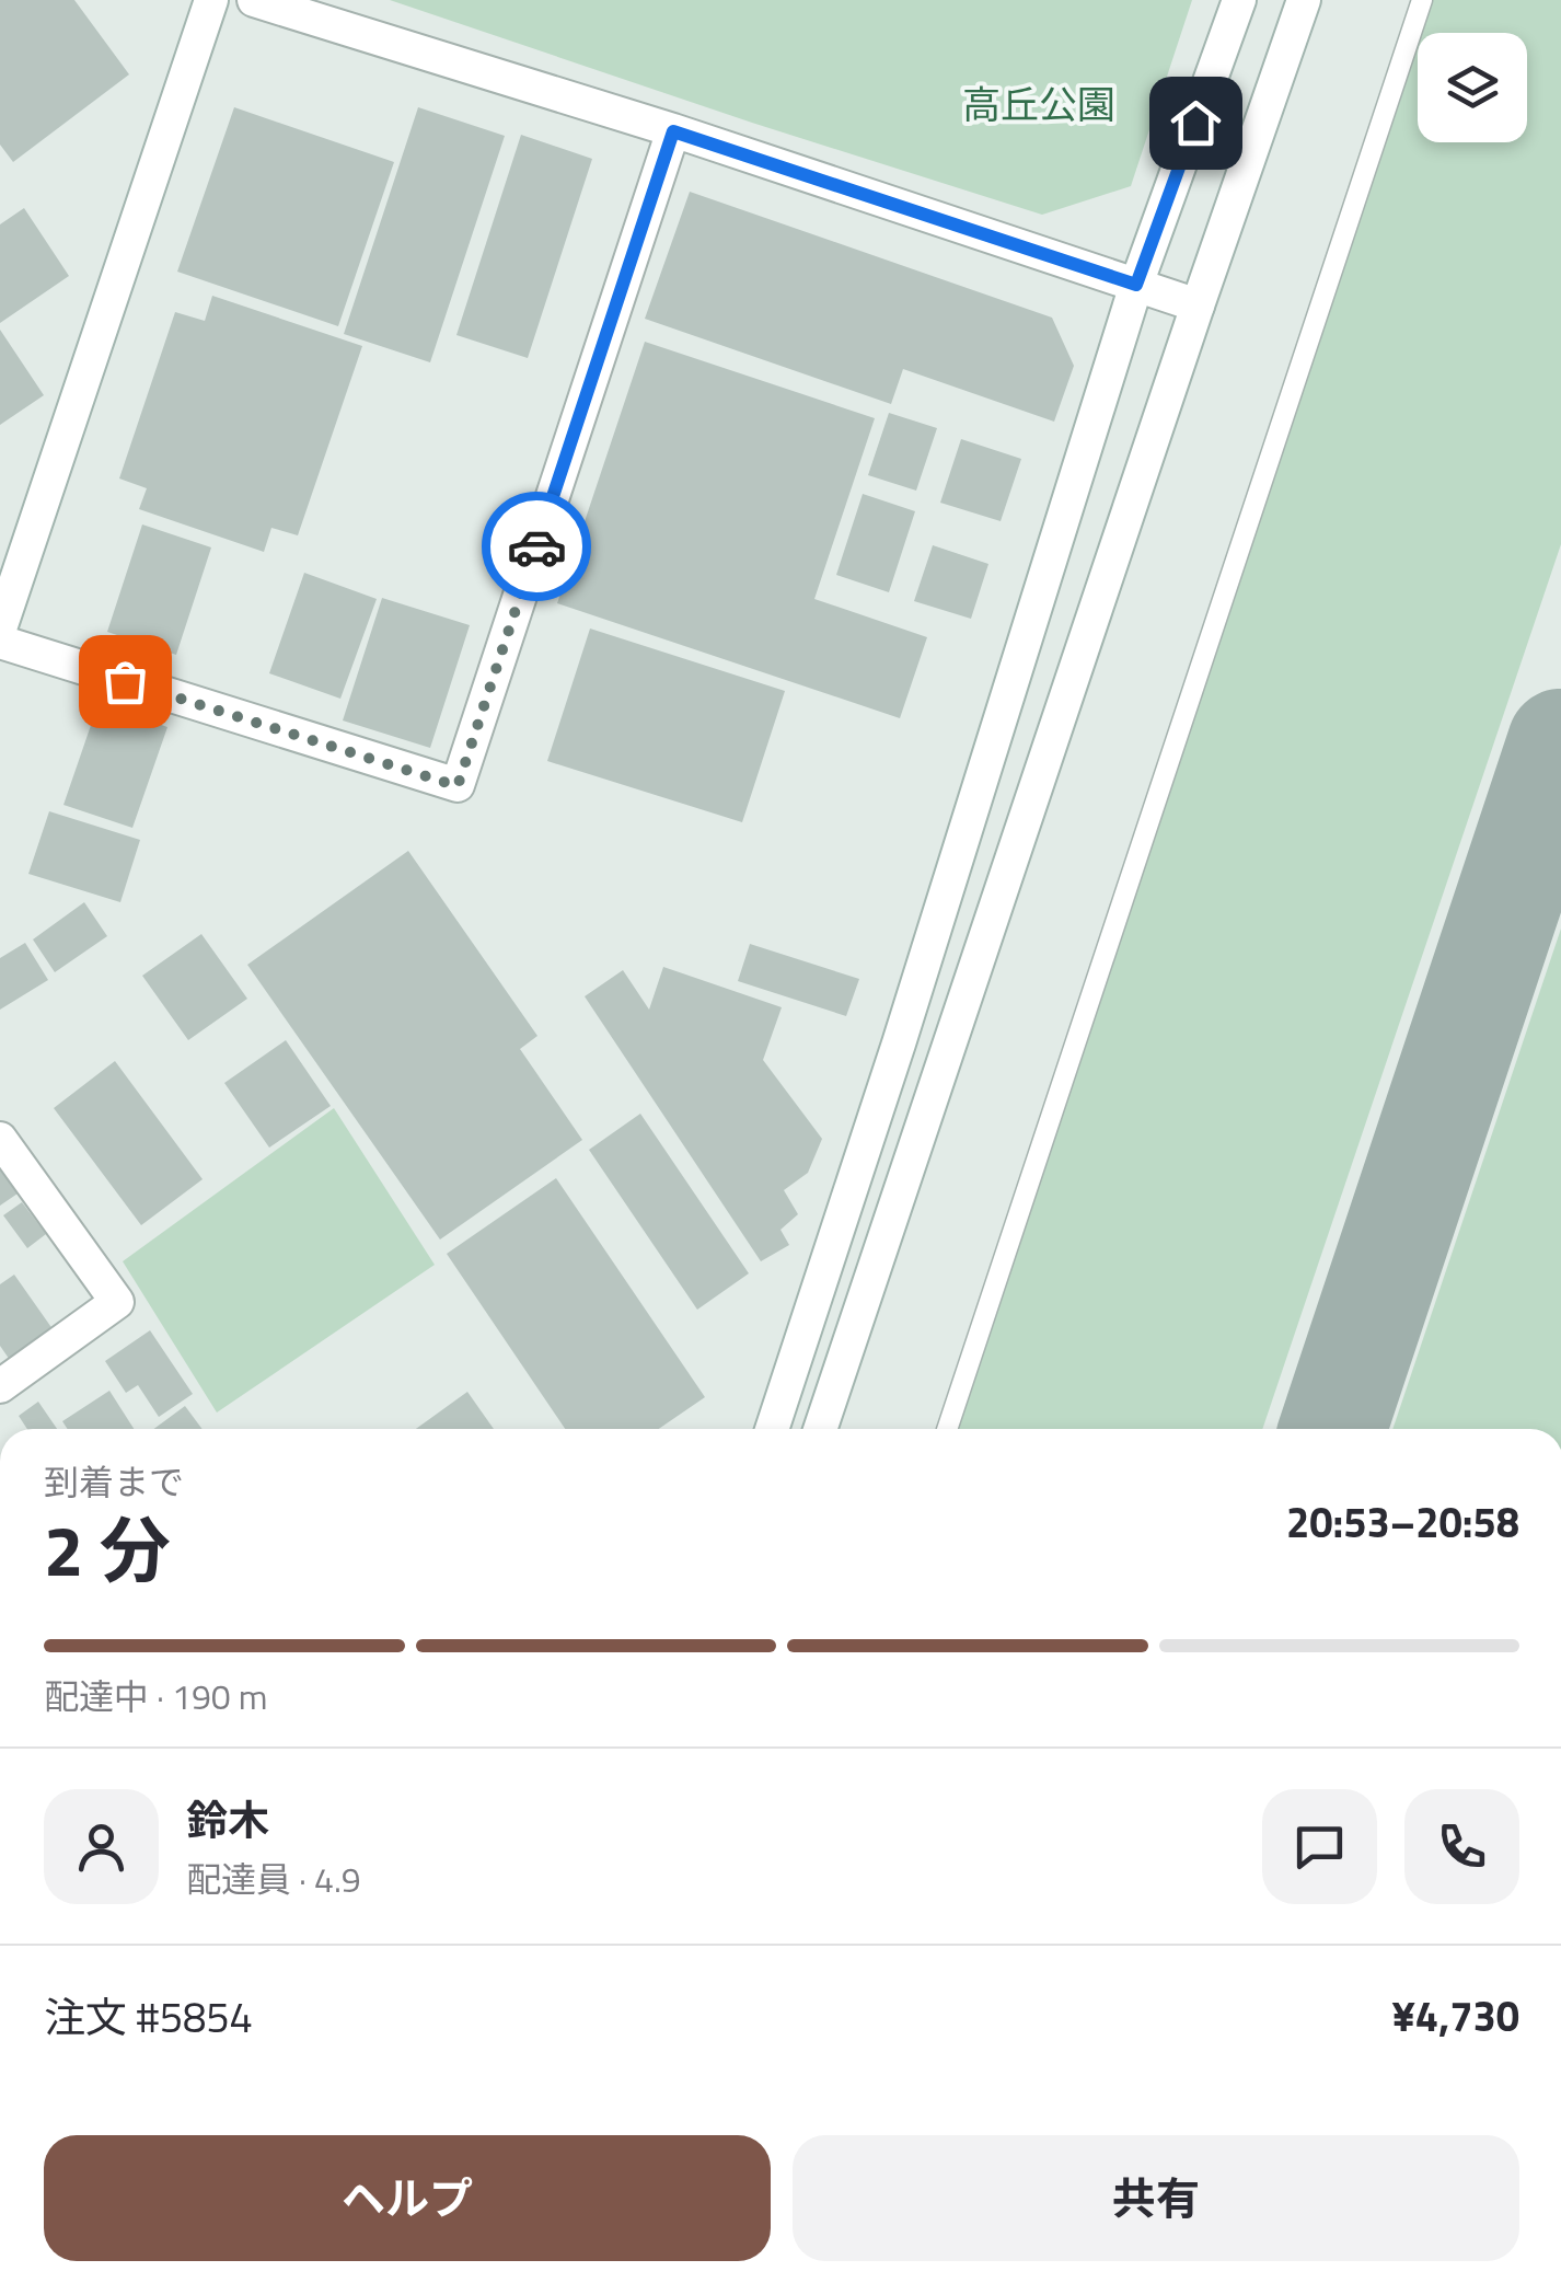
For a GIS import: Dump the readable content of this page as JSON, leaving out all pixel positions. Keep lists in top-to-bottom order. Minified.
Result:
{"parks":["高丘公園"],"page":{"heading":["2 分","到着まで","20:53–20:58"],"panel":["鈴木","配達員 · 4.9","注文 #5854","¥4,730"],"bar":"配達中 · 190 m","buttons":["ヘルプ","共有"]}}
